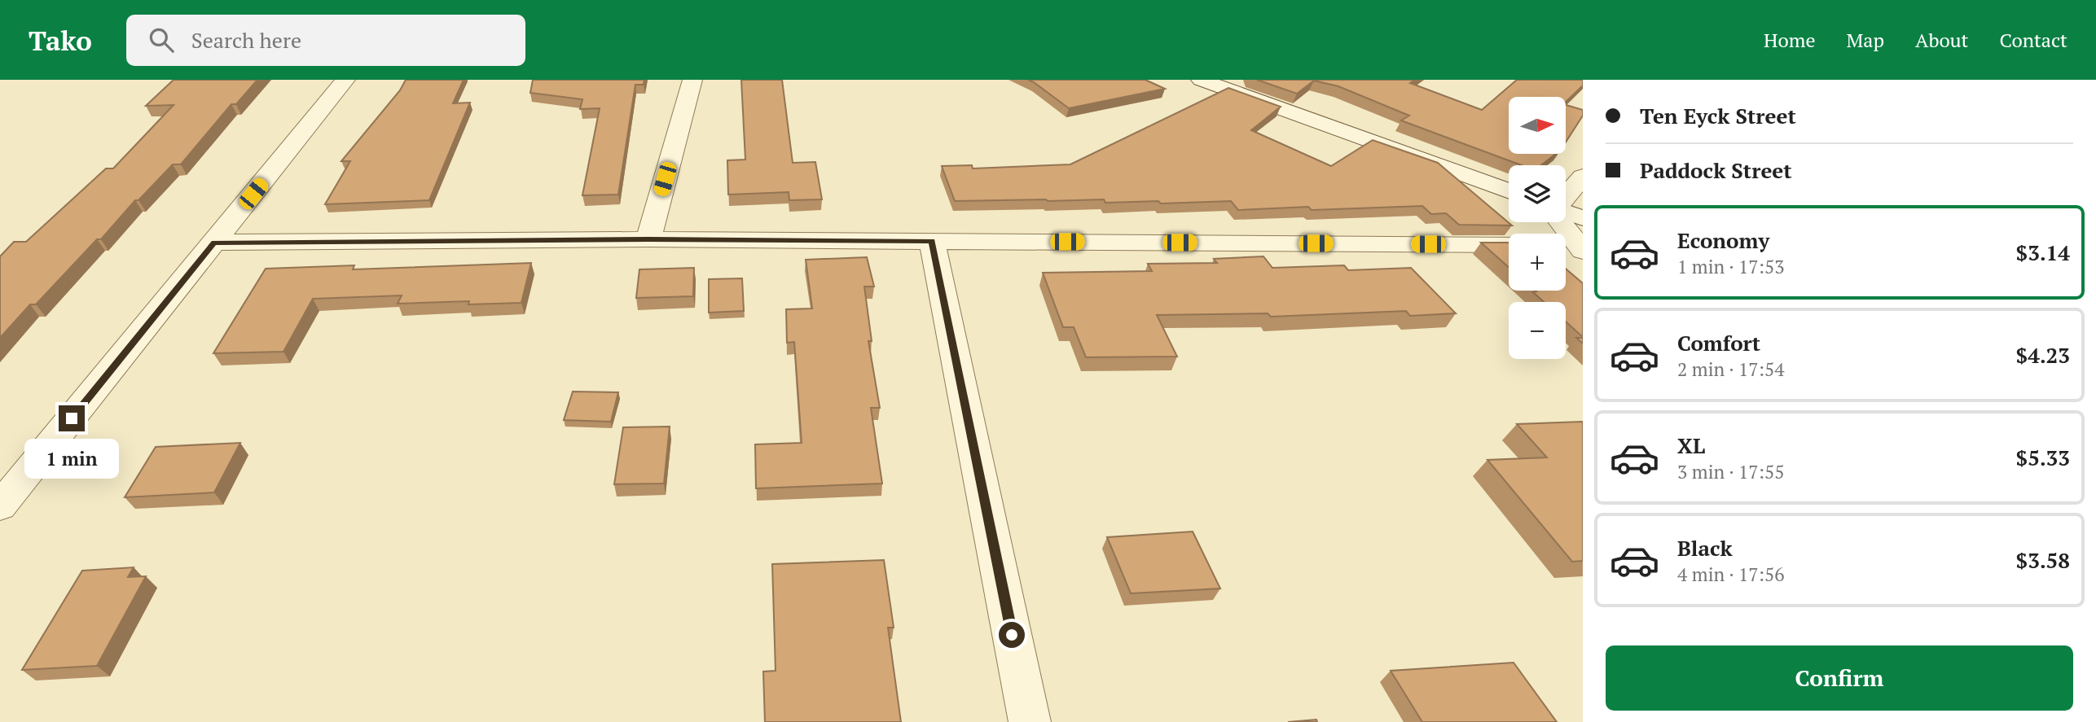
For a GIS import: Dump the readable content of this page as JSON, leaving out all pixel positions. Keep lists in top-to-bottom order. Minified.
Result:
{"north":"right","page":{"header":"Tako","search":"Search here","nav":["Home","Map","About","Contact"],"banner":["Ten Eyck Street","Paddock Street"],"map_buttons":["+","−"],"list":[{"name":"Economy","note":"1 min · 17:53","value":"$3.14"},{"name":"Comfort","note":"2 min · 17:54","value":"$4.23"},{"name":"XL","note":"3 min · 17:55","value":"$5.33"},{"name":"Black","note":"4 min · 17:56","value":"$3.58"}],"bubble":"1 min","buttons":"Confirm"}}
